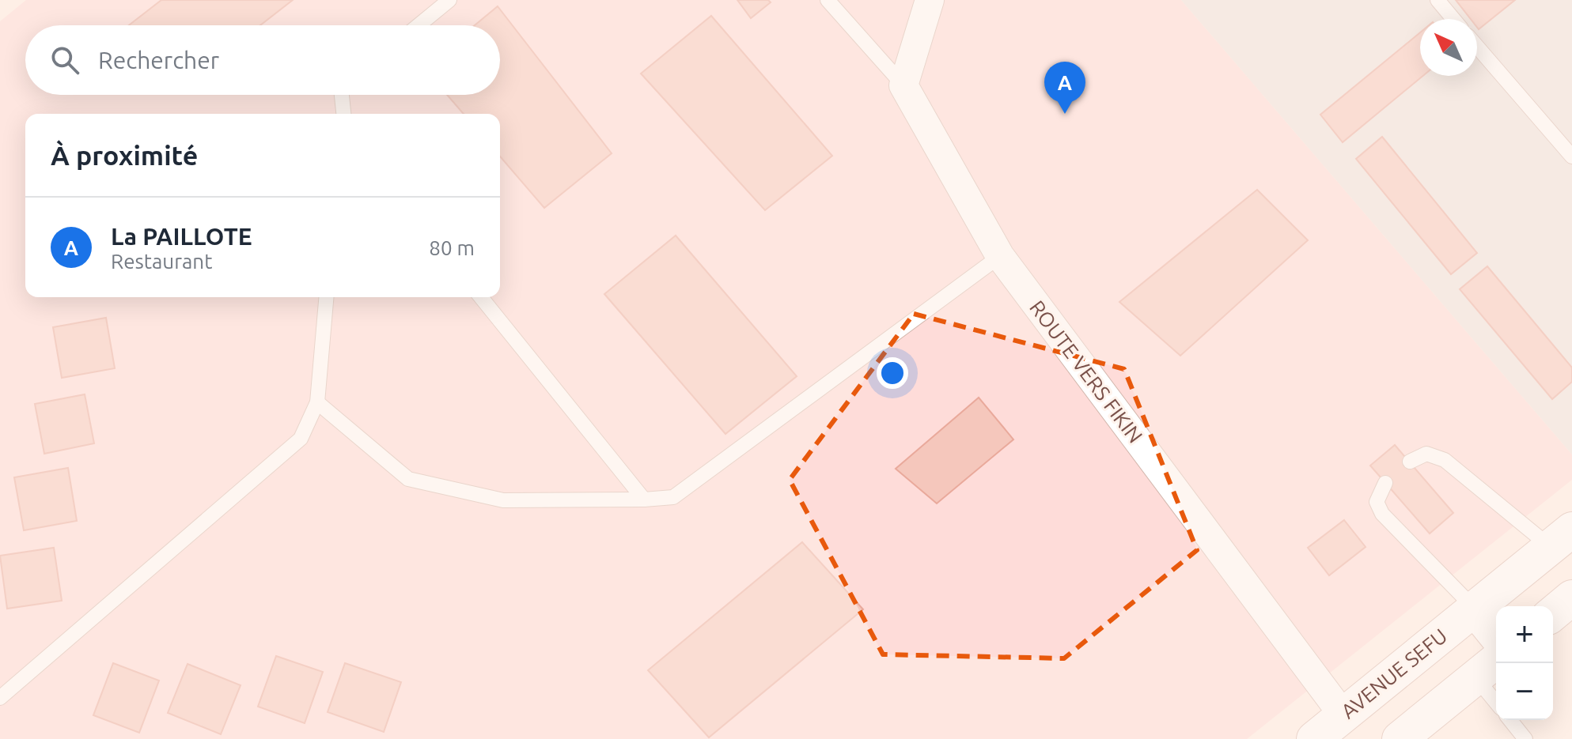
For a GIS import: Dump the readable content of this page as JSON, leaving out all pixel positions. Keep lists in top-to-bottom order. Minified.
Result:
{"streets":{"main road":["AVENUE SEFU"],"street":["ROUTE VERS FIKIN"]},"crossings":[["ROUTE VERS FIKIN","AVENUE SEFU"]],"north":"top left","page":{"search":"Rechercher","pins":"A","heading":"À proximité","list":[{"mark":"A","name":"La PAILLOTE","note":"Restaurant","value":"80 m"}],"map_buttons":["+","−"]}}
